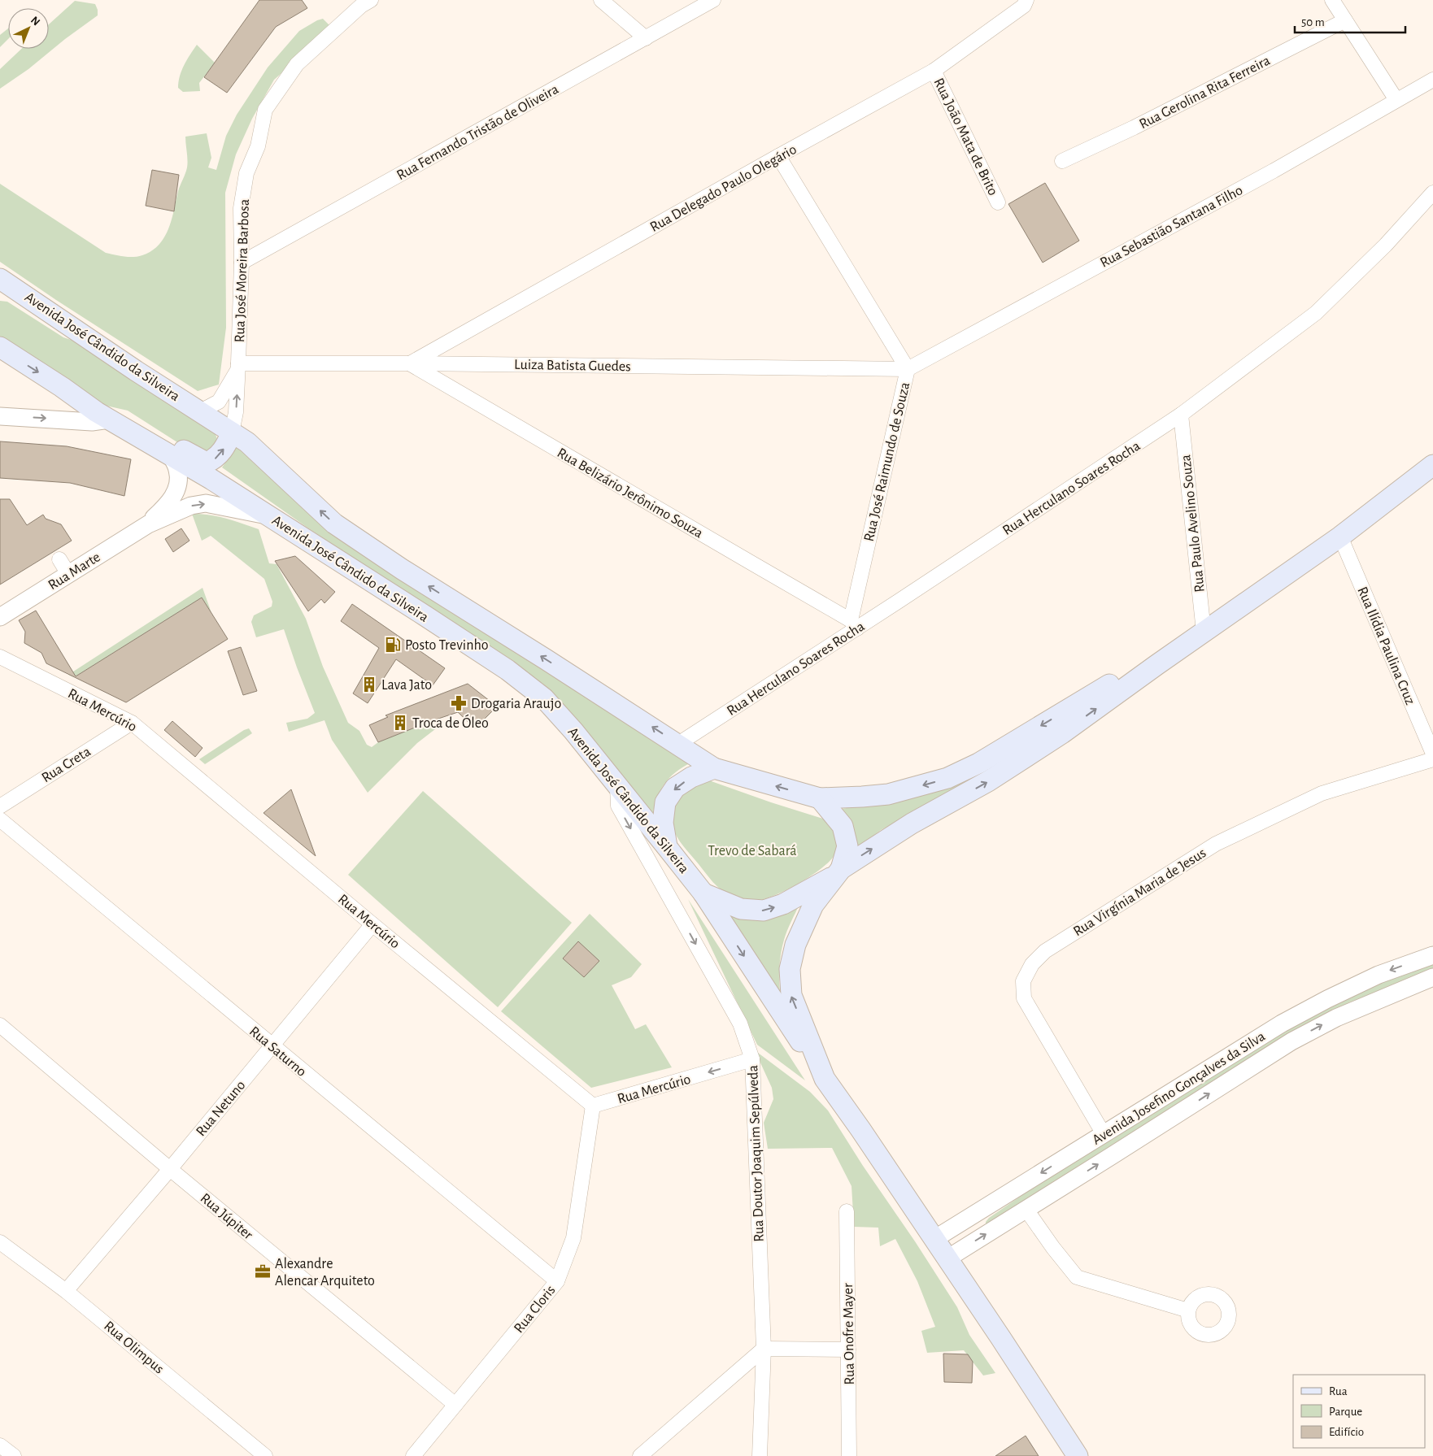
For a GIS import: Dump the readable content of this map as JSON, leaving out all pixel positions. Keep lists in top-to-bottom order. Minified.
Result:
{"streets":{"main road":["Avenida José Cândido da Silveira"],"street":["Rua Gerolina Rita Ferreira","Rua Fernando Tristão de Oliveira","Rua João Mata de Brito","Rua Delegado Paulo Olegário","Rua Sebastião Santana Filho","Rua José Moreira Barbosa","Luiza Batista Guedes","Rua José Raimundo de Souza","Rua Herculano Soares Rocha","Rua Belizário Jerônimo Souza","Rua Paulo Avelino Souza","Rua Marte","Rua Ilídia Paulina Cruz","Rua Mercúrio","Rua Creta","Rua Virgínia Maria de Jesus","Rua Saturno","Avenida Josefino Gonçalves da Silva","Rua Netuno","Rua Doutor Joaquim Sepúlveda","Rua Júpiter","Rua Cloris","Rua Onofre Mayer","Rua Olimpus"]},"crossings":[["Rua Fernando Tristão de Oliveira","Rua José Moreira Barbosa"],["Rua João Mata de Brito","Rua Delegado Paulo Olegário"],["Rua Delegado Paulo Olegário","Luiza Batista Guedes"],["Rua Delegado Paulo Olegário","Rua José Raimundo de Souza"],["Rua Delegado Paulo Olegário","Rua Belizário Jerônimo Souza"],["Rua Sebastião Santana Filho","Luiza Batista Guedes"],["Rua Sebastião Santana Filho","Rua José Raimundo de Souza"],["Rua José Moreira Barbosa","Avenida José Cândido da Silveira"],["Rua José Moreira Barbosa","Luiza Batista Guedes"],["Avenida José Cândido da Silveira","Rua Herculano Soares Rocha"],["Avenida José Cândido da Silveira","Rua Marte"],["Avenida José Cândido da Silveira","Rua Doutor Joaquim Sepúlveda"],["Luiza Batista Guedes","Rua José Raimundo de Souza"],["Luiza Batista Guedes","Rua Belizário Jerônimo Souza"],["Rua José Raimundo de Souza","Rua Herculano Soares Rocha"],["Rua José Raimundo de Souza","Rua Belizário Jerônimo Souza"],["Rua Herculano Soares Rocha","Rua Belizário Jerônimo Souza"],["Rua Herculano Soares Rocha","Rua Paulo Avelino Souza"],["Rua Mercúrio","Rua Creta"],["Rua Mercúrio","Rua Netuno"],["Rua Mercúrio","Rua Doutor Joaquim Sepúlveda"],["Rua Mercúrio","Rua Cloris"],["Rua Virgínia Maria de Jesus","Avenida Josefino Gonçalves da Silva"],["Rua Saturno","Rua Netuno"],["Rua Saturno","Rua Cloris"],["Rua Netuno","Rua Júpiter"],["Rua Netuno","Rua Olimpus"],["Rua Júpiter","Rua Cloris"]],"one_way":["Rua Doutor Joaquim Sepúlveda"],"parks":["Trevo de Sabará"],"places":{"fuel station":["Posto Trevinho"],"building":["Lava Jato","Troca de Óleo"],"pharmacy":["Drogaria Araujo"],"office":["Alexandre Alencar Arquiteto"]},"legend":["Rua","Parque","Edifício"],"scale_bar":"50 m","north":"top right"}
